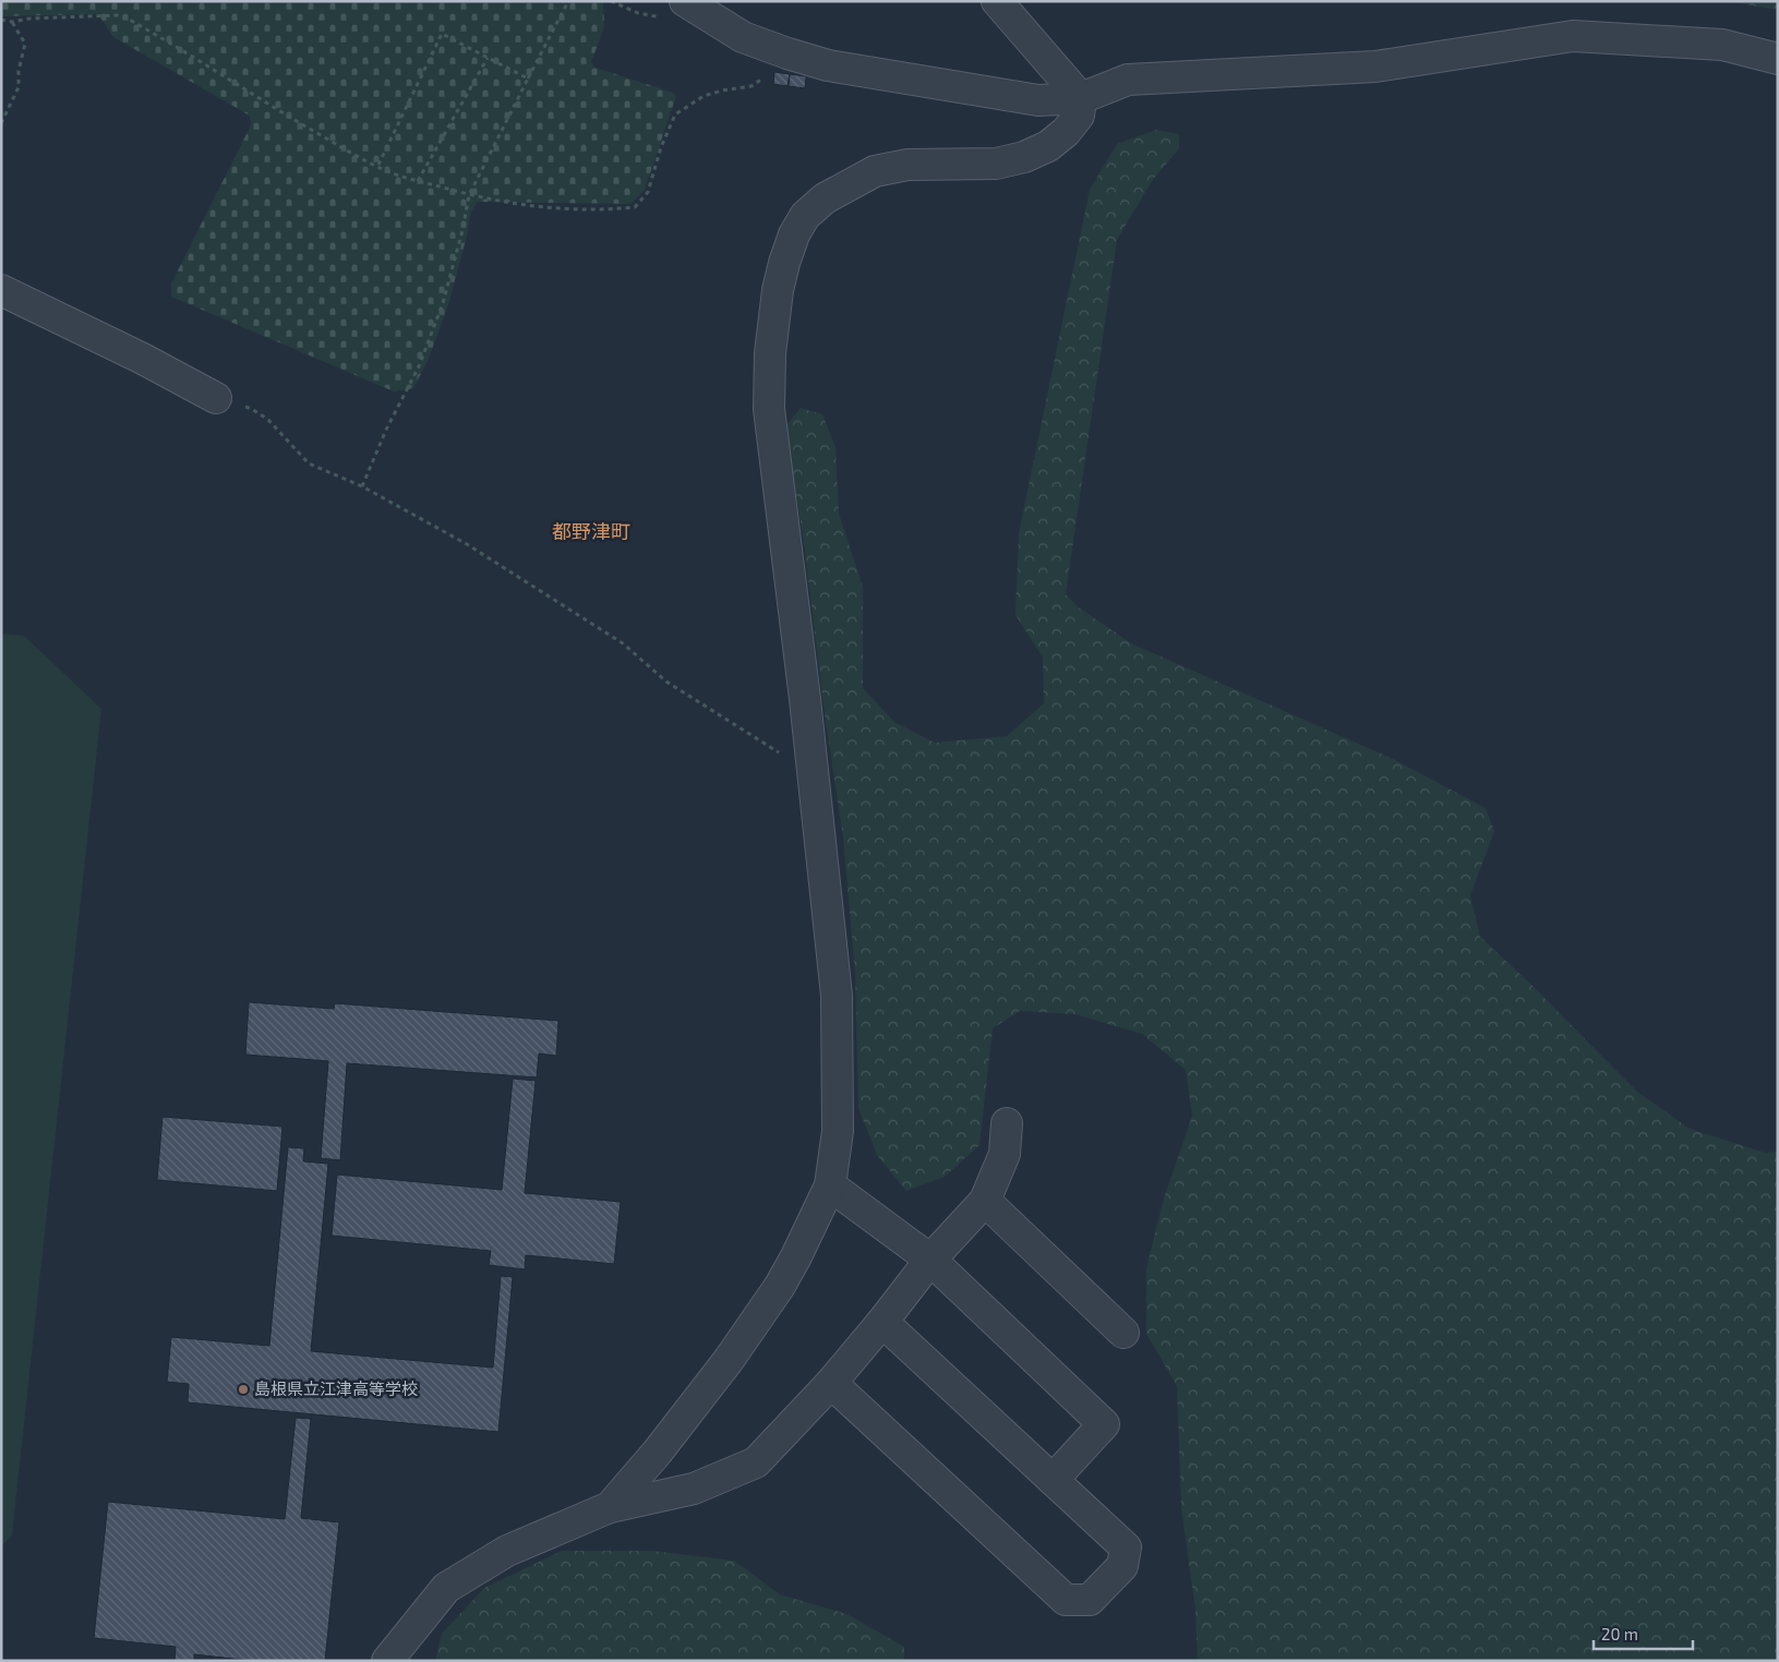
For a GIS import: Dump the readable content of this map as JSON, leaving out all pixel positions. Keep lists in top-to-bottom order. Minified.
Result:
{"districts":["都野津町"],"places":["島根県立江津高等学校"],"scale_bar":"20 m"}
